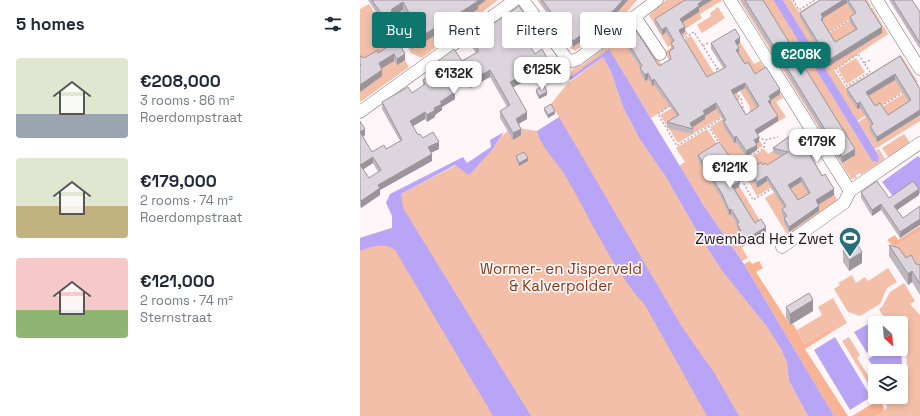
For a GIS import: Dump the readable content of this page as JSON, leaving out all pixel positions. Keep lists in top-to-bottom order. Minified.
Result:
{"parks":["Wormer- en Jisperveld & Kalverpolder"],"places":{"sports":["Zwembad Het Zwet"]},"north":"bottom right","page":{"heading":"5 homes","chip":["Buy","Rent","Filters","New"],"price":["€208K","€125K","€132K","€179K","€121K"],"list":[{"name":"€208,000","note":"3 rooms · 86 m² · Roerdompstraat"},{"name":"€179,000","note":"2 rooms · 74 m² · Roerdompstraat"},{"name":"€121,000","note":"2 rooms · 74 m² · Sternstraat"}]}}
